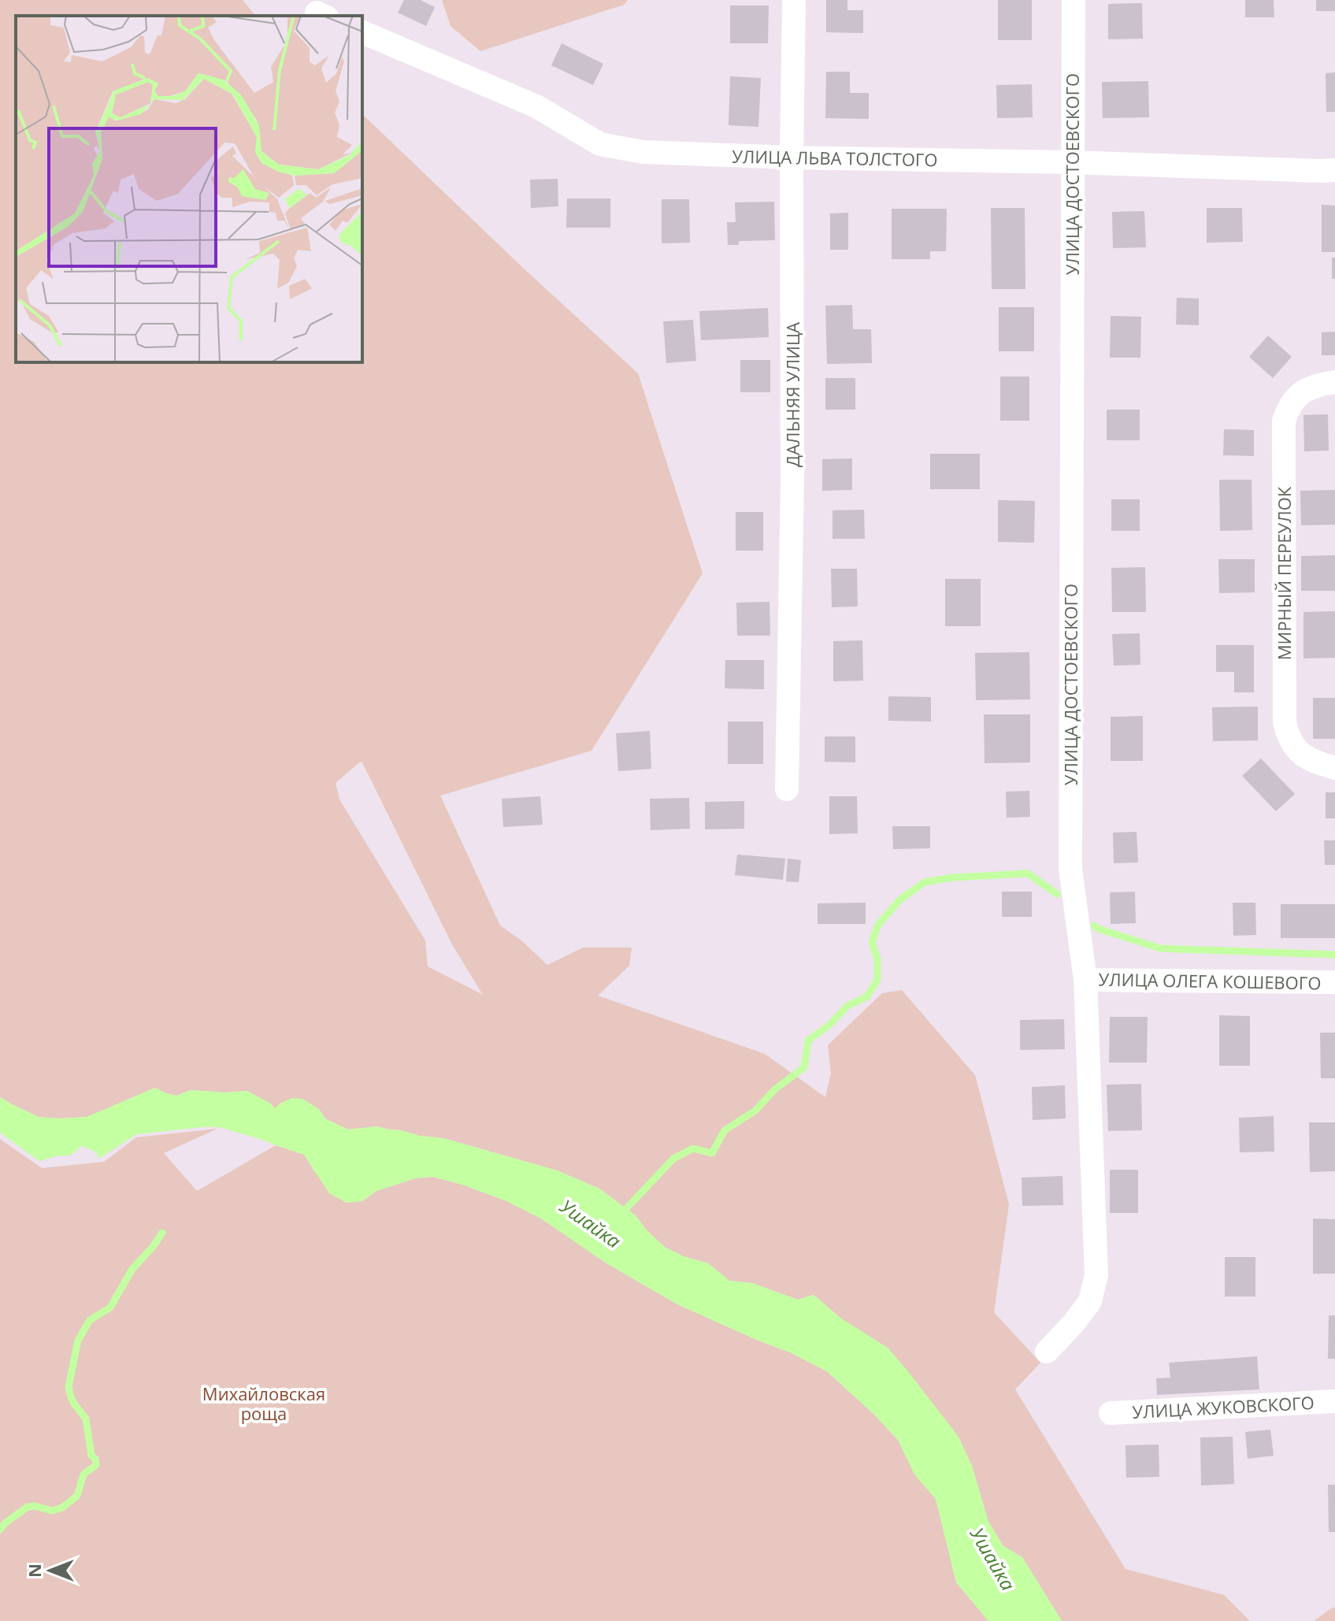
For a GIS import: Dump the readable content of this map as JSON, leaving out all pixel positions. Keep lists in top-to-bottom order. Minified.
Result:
{"streets":{"street":["УЛИЦА ЛЬВА ТОЛСТОГО","УЛИЦА ДОСТОЕВСКОГО","ДАЛЬНЯЯ УЛИЦА","МИРНЫЙ ПЕРЕУЛОК","УЛИЦА ОЛЕГА КОШЕВОГО","УЛИЦА ЖУКОВСКОГО"]},"crossings":[["УЛИЦА ЛЬВА ТОЛСТОГО","УЛИЦА ДОСТОЕВСКОГО"],["УЛИЦА ЛЬВА ТОЛСТОГО","ДАЛЬНЯЯ УЛИЦА"],["УЛИЦА ДОСТОЕВСКОГО","УЛИЦА ОЛЕГА КОШЕВОГО"]],"water":["Ушайка"],"parks":["Михайловская роща"],"north":"left"}
